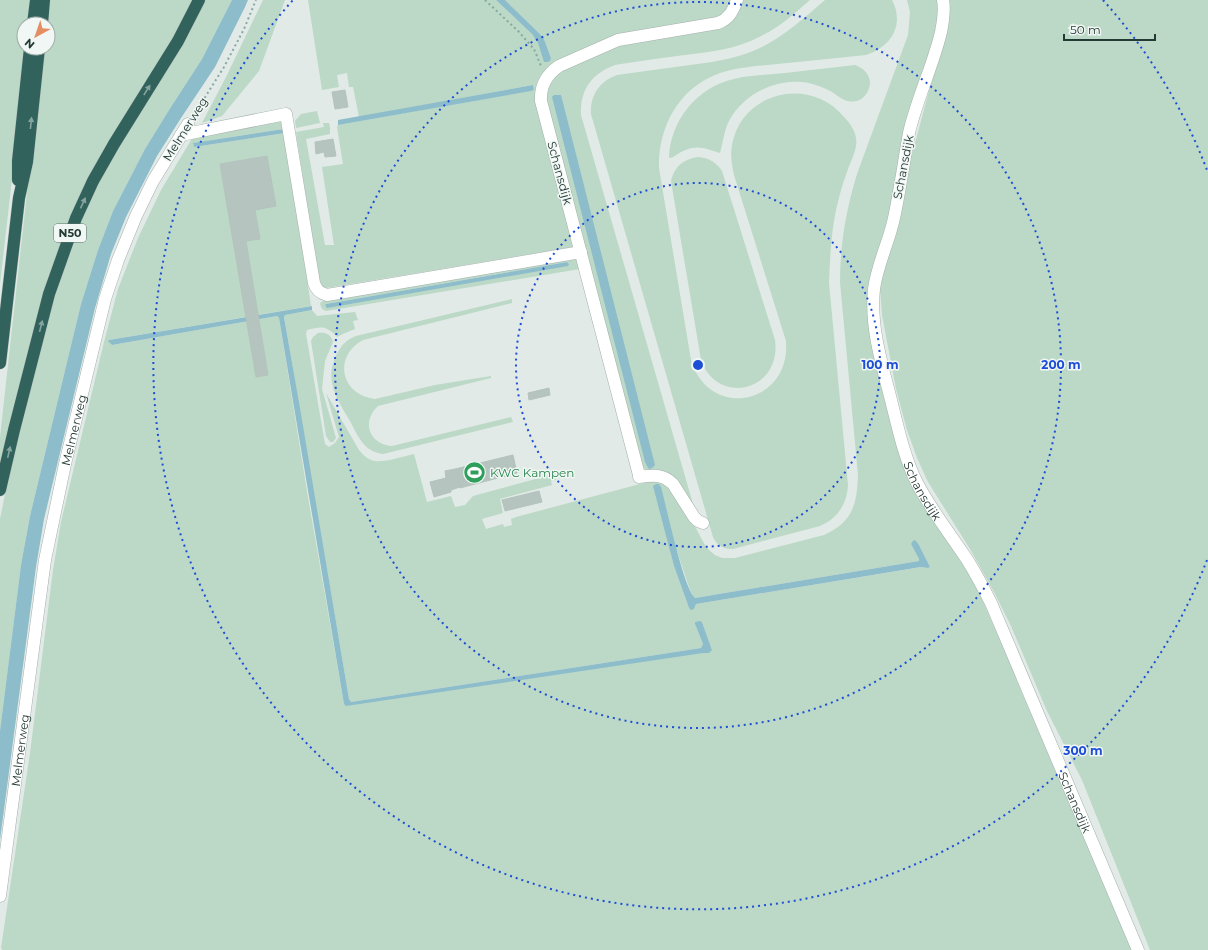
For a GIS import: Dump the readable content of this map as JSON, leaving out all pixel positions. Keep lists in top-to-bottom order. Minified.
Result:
{"streets":{"highway":["N50"],"street":["Melmerweg","Schansdijk"]},"places":{"sports":["KWC Kampen"]},"scale_bar":"50 m","north":"bottom left","rings":["100 m","200 m","300 m"]}
